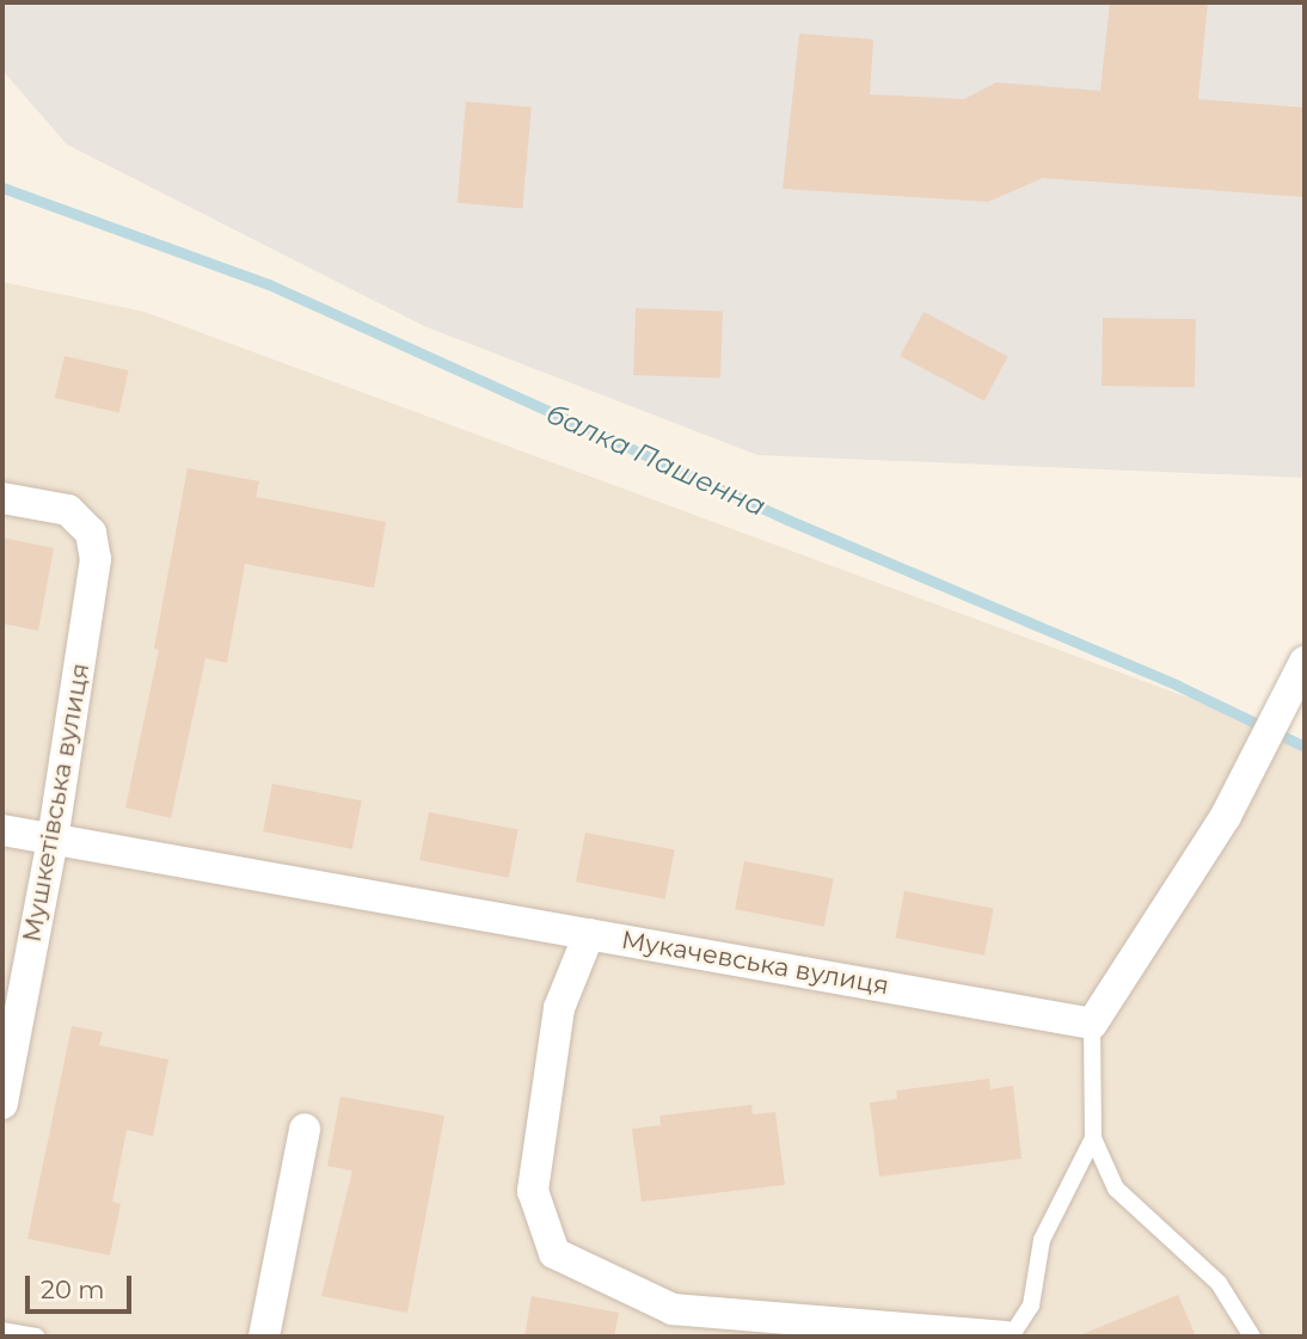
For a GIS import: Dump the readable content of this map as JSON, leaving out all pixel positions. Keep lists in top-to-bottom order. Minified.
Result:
{"streets":{"street":["Мушкетівська вулиця","Мукачевська вулиця"]},"crossings":[["Мушкетівська вулиця","Мукачевська вулиця"]],"water":["балка Пашенна"],"scale_bar":"20 m"}
